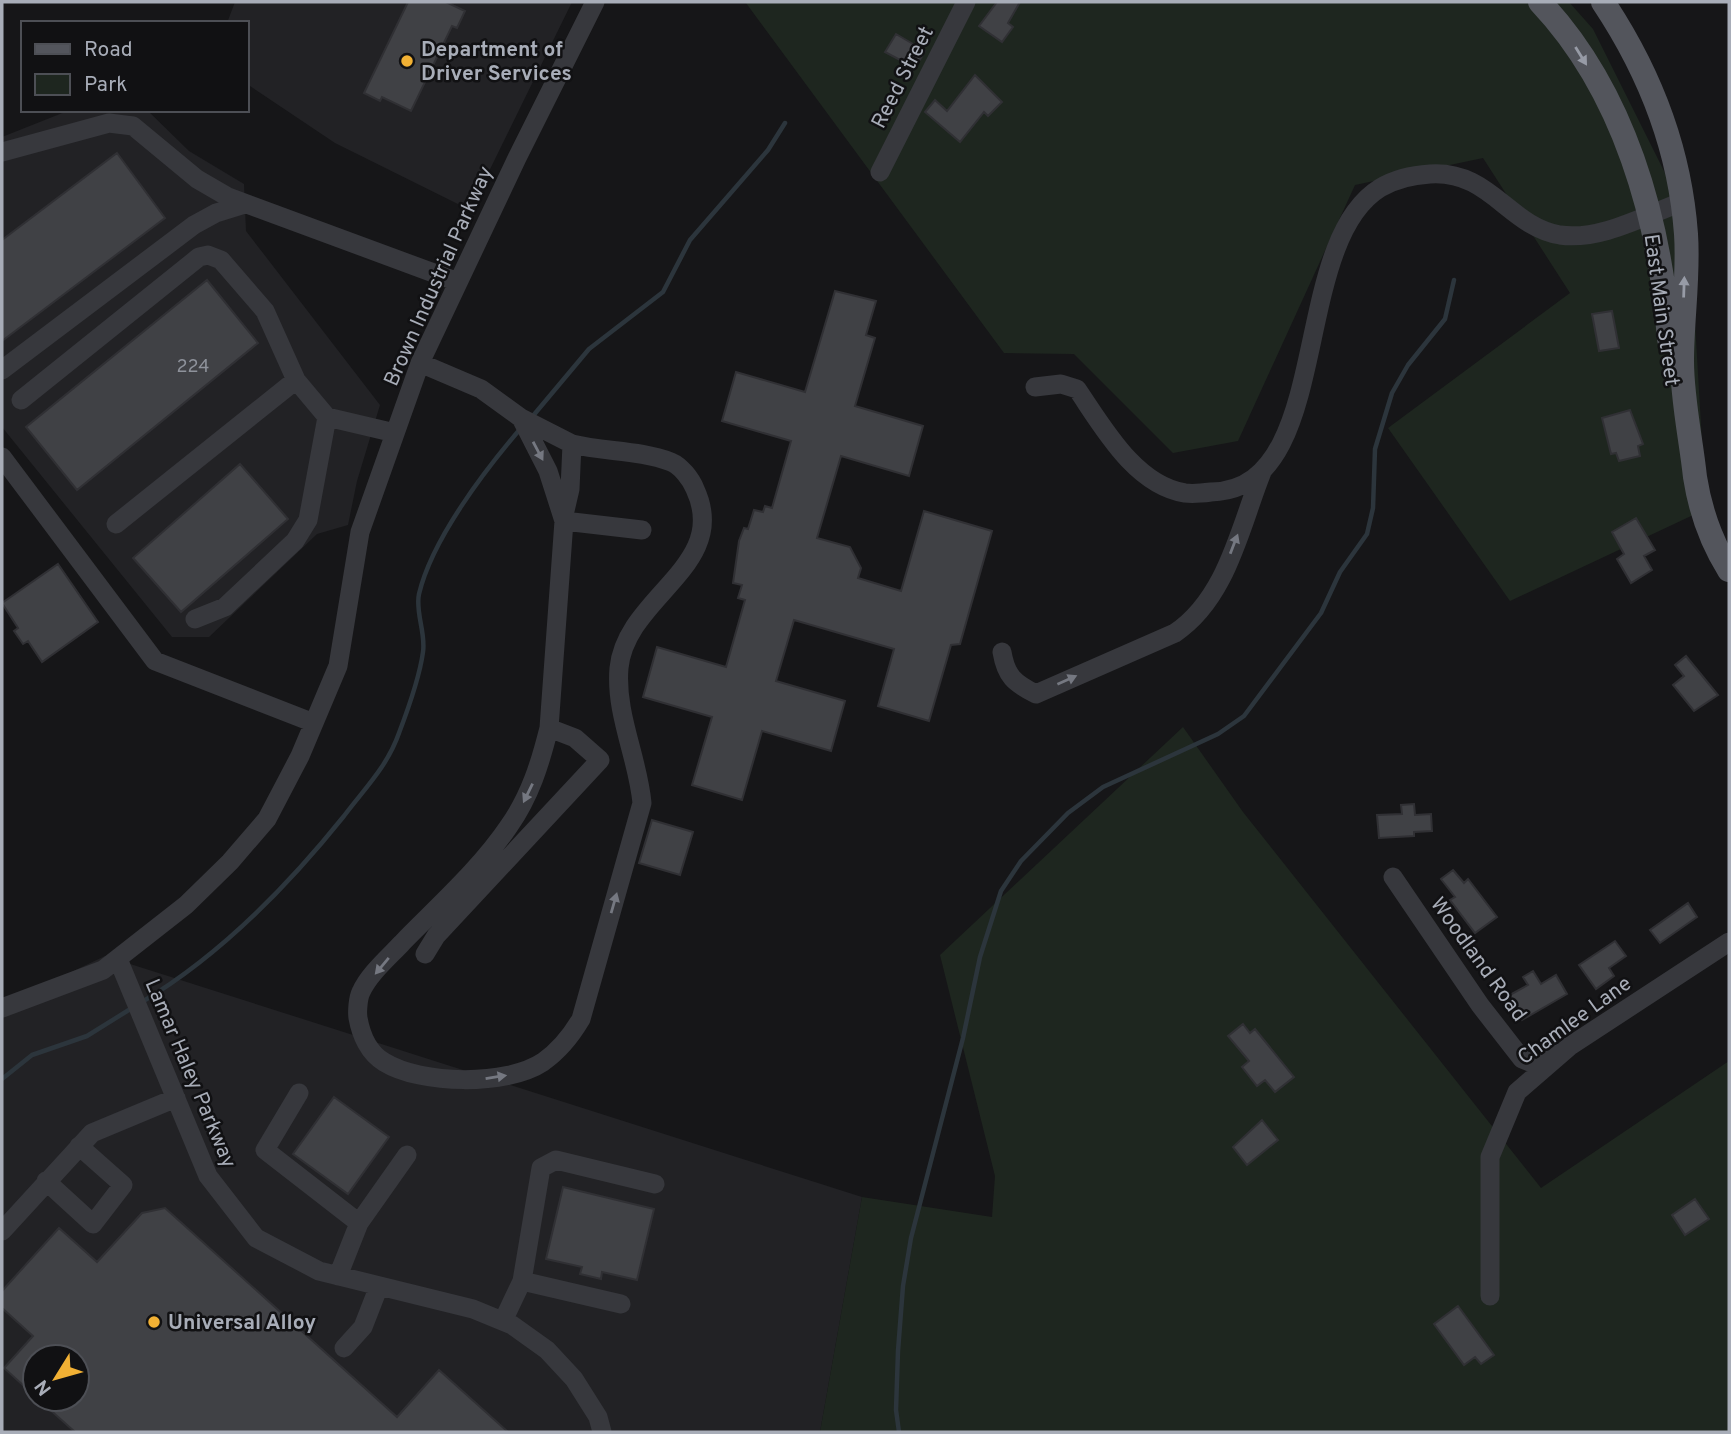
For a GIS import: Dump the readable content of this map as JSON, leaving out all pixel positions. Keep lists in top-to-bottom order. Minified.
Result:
{"streets":{"main road":["East Main Street"],"street":["Reed Street","Brown Industrial Parkway","Woodland Road","Chamlee Lane","Lamar Haley Parkway"]},"crossings":[["Brown Industrial Parkway","Lamar Haley Parkway"],["Woodland Road","Chamlee Lane"]],"places":["Department of Driver Services","Universal Alloy"],"house_numbers":["224"],"legend":["Road","Park"],"north":"bottom left"}
